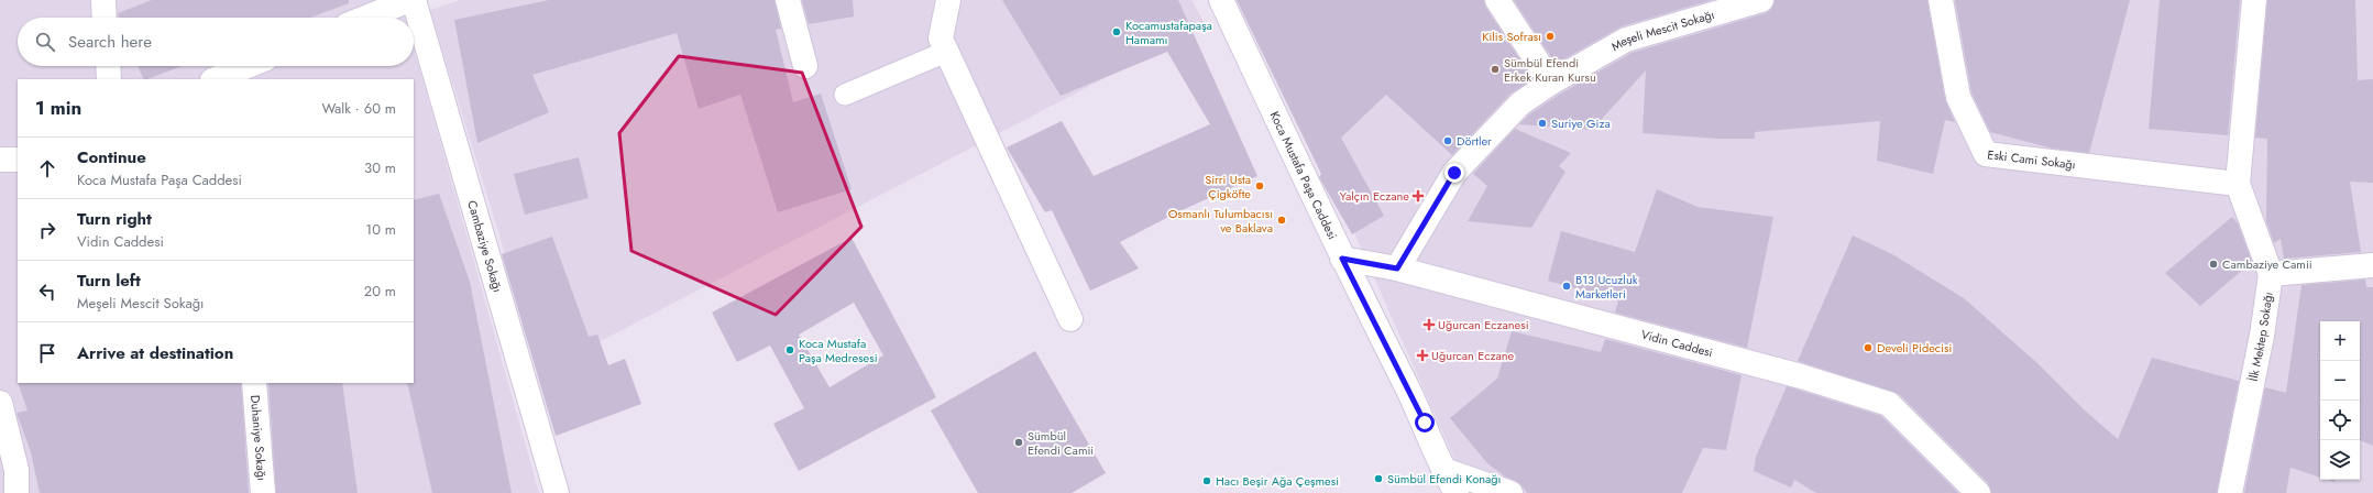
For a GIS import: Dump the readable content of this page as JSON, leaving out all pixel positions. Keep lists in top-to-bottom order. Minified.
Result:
{"streets":{"street":["Meşeli Mescit Sokağı","Eski Cami Sokağı","Koca Mustafa Paşa Caddesi","Cambaziye Sokağı","İlk Mektep Sokağı","Vidin Caddesi","Duhaniye Sokağı"]},"crossings":[["Meşeli Mescit Sokağı","Vidin Caddesi"],["Eski Cami Sokağı","İlk Mektep Sokağı"],["Koca Mustafa Paşa Caddesi","Vidin Caddesi"]],"places":{"other":["Kocamustafapaşa Hamamı","Kilis Sofrası","Sümbül Efendi Erkek Kuran Kursu","Suriye Giza","Dörtler","Sirri Usta Çigköfte","Osmanlı Tulumbacısı ve Baklava","Cambaziye Camii","B13 Ucuzluk Marketleri","Develi Pidecisi","Koca Mustafa Paşa Medresesi","Sümbül Efendi Camii","Sümbül Efendi Konağı","Hacı Beşir Ağa Çeşmesi"],"health":["Yalçın Eczane","Uğurcan Eczanesi","Uğurcan Eczane"]},"page":{"search":"Search here","heading":["1 min","Walk · 60 m"],"list":[["Continue","Koca Mustafa Paşa Caddesi","30 m"],["Turn right","Vidin Caddesi","10 m"],["Turn left","Meşeli Mescit Sokağı","20 m"],"Arrive at destination"],"map_buttons":["+","−"]}}
